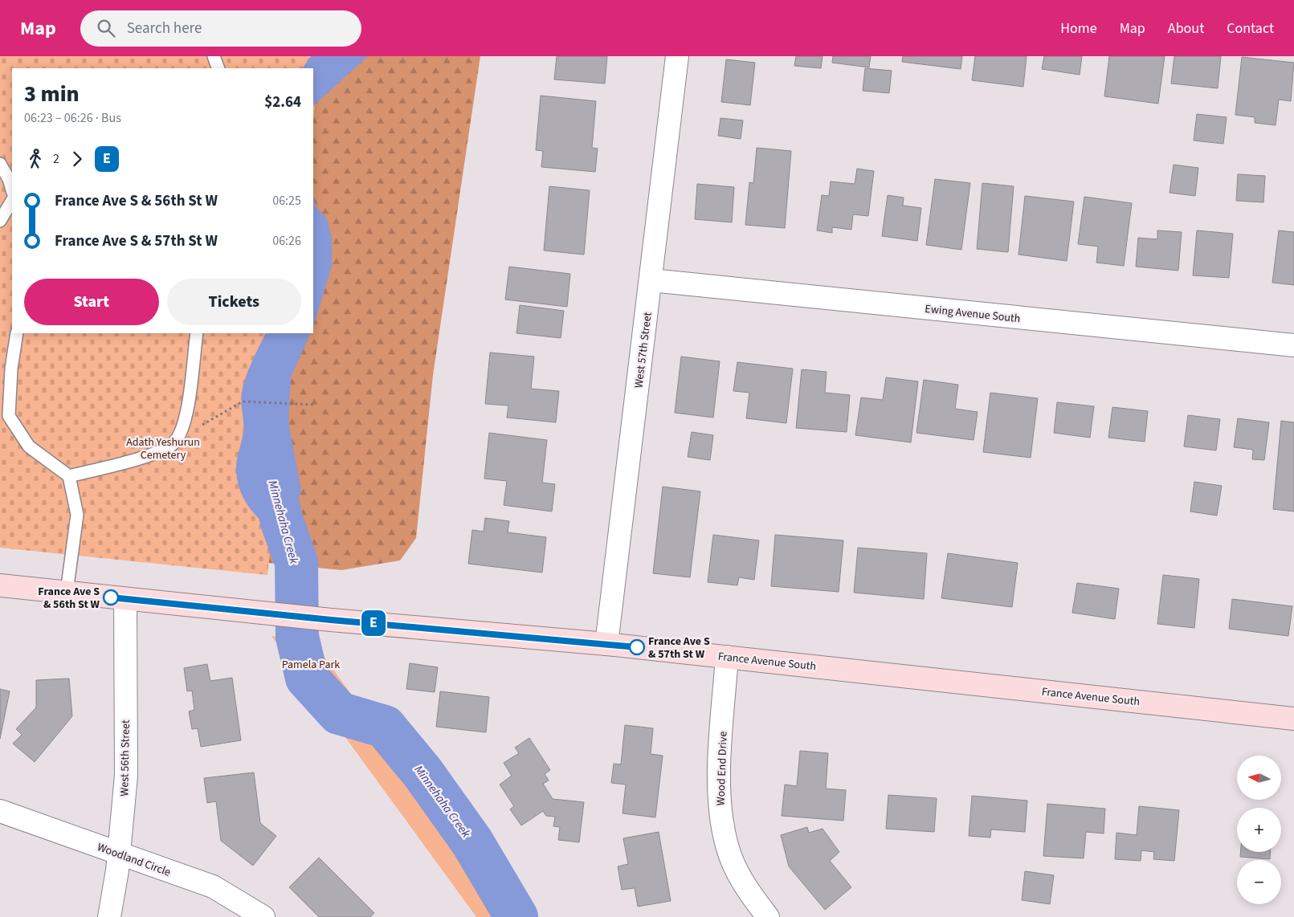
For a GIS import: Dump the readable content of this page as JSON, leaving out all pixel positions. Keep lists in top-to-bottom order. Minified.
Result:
{"streets":{"main road":["France Avenue South"],"street":["Ewing Avenue South","West 57th Street","West 56th Street","Wood End Drive","Woodland Circle"]},"crossings":[["Ewing Avenue South","West 57th Street"],["West 57th Street","France Avenue South"],["France Avenue South","West 56th Street"],["France Avenue South","Wood End Drive"],["West 56th Street","Woodland Circle"]],"water":["Minnehaha Creek"],"parks":["Adath Yeshurun Cemetery","Pamela Park"],"places":["France Ave S & 56th St W","France Ave S & 57th St W"],"lines":["bus line E"],"north":"left","page":{"header":"Map","search":"Search here","nav":["Home","Map","About","Contact"],"on_map":"E","heading":["3 min","06:23 – 06:26 · Bus","$2.64"],"legs":["2","E"],"list":[{"name":"France Ave S & 56th St W","value":"06:25"},{"name":"France Ave S & 57th St W","value":"06:26"}],"buttons":["Start","Tickets"],"map_buttons":["+","−"]}}
